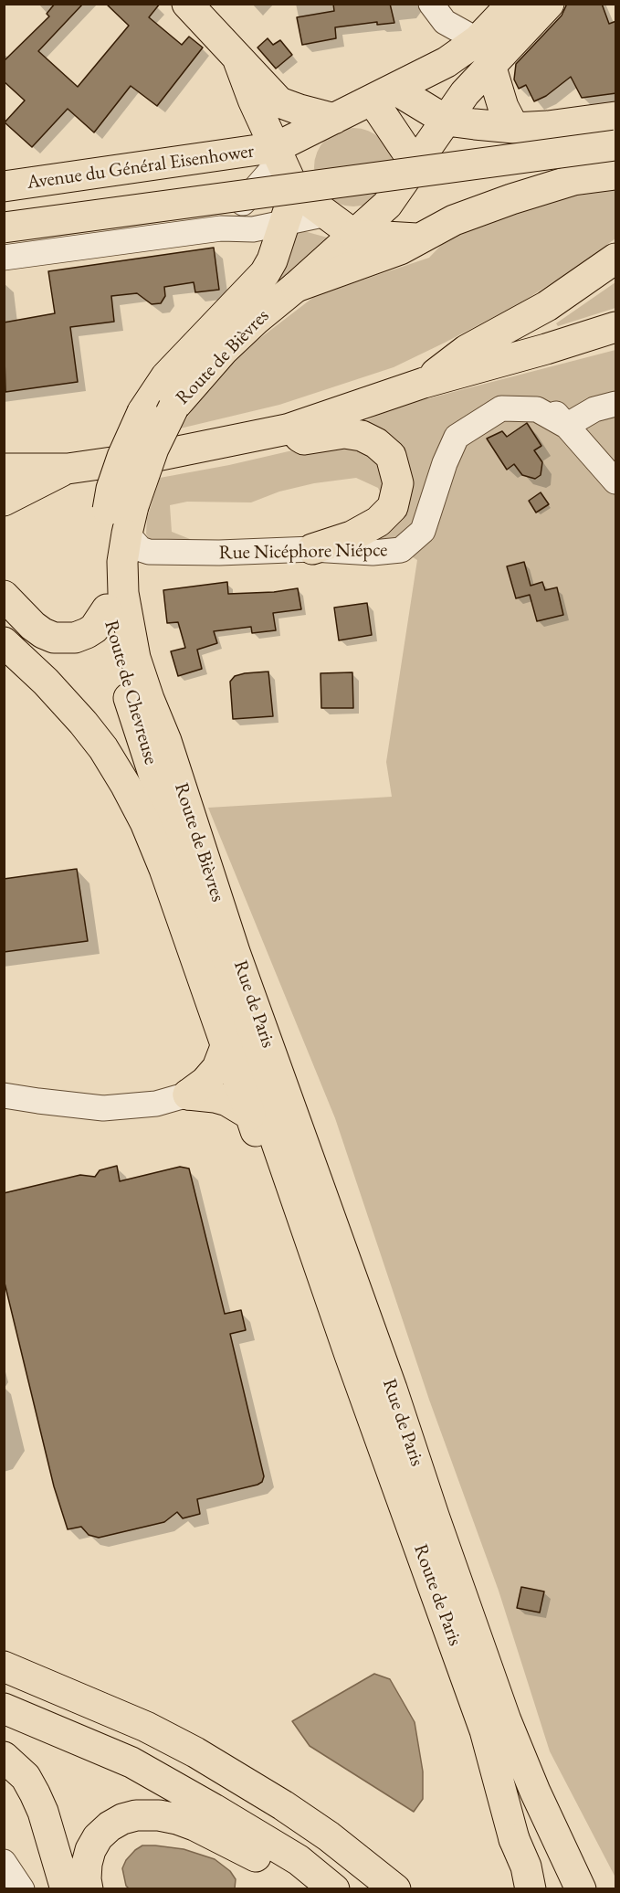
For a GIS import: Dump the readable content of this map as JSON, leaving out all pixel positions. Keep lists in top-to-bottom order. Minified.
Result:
{"streets":{"main road":["Avenue du Général Eisenhower","Route de Bièvres","Route de Chevreuse","Rue de Paris","Route de Paris"],"street":["Rue Nicéphore Niépce"]},"crossings":[["Route de Bièvres","Rue Nicéphore Niépce"],["Route de Bièvres","Route de Chevreuse"],["Route de Bièvres","Rue de Paris"],["Rue Nicéphore Niépce","Route de Chevreuse"],["Route de Chevreuse","Rue de Paris"],["Rue de Paris","Route de Paris"]]}
